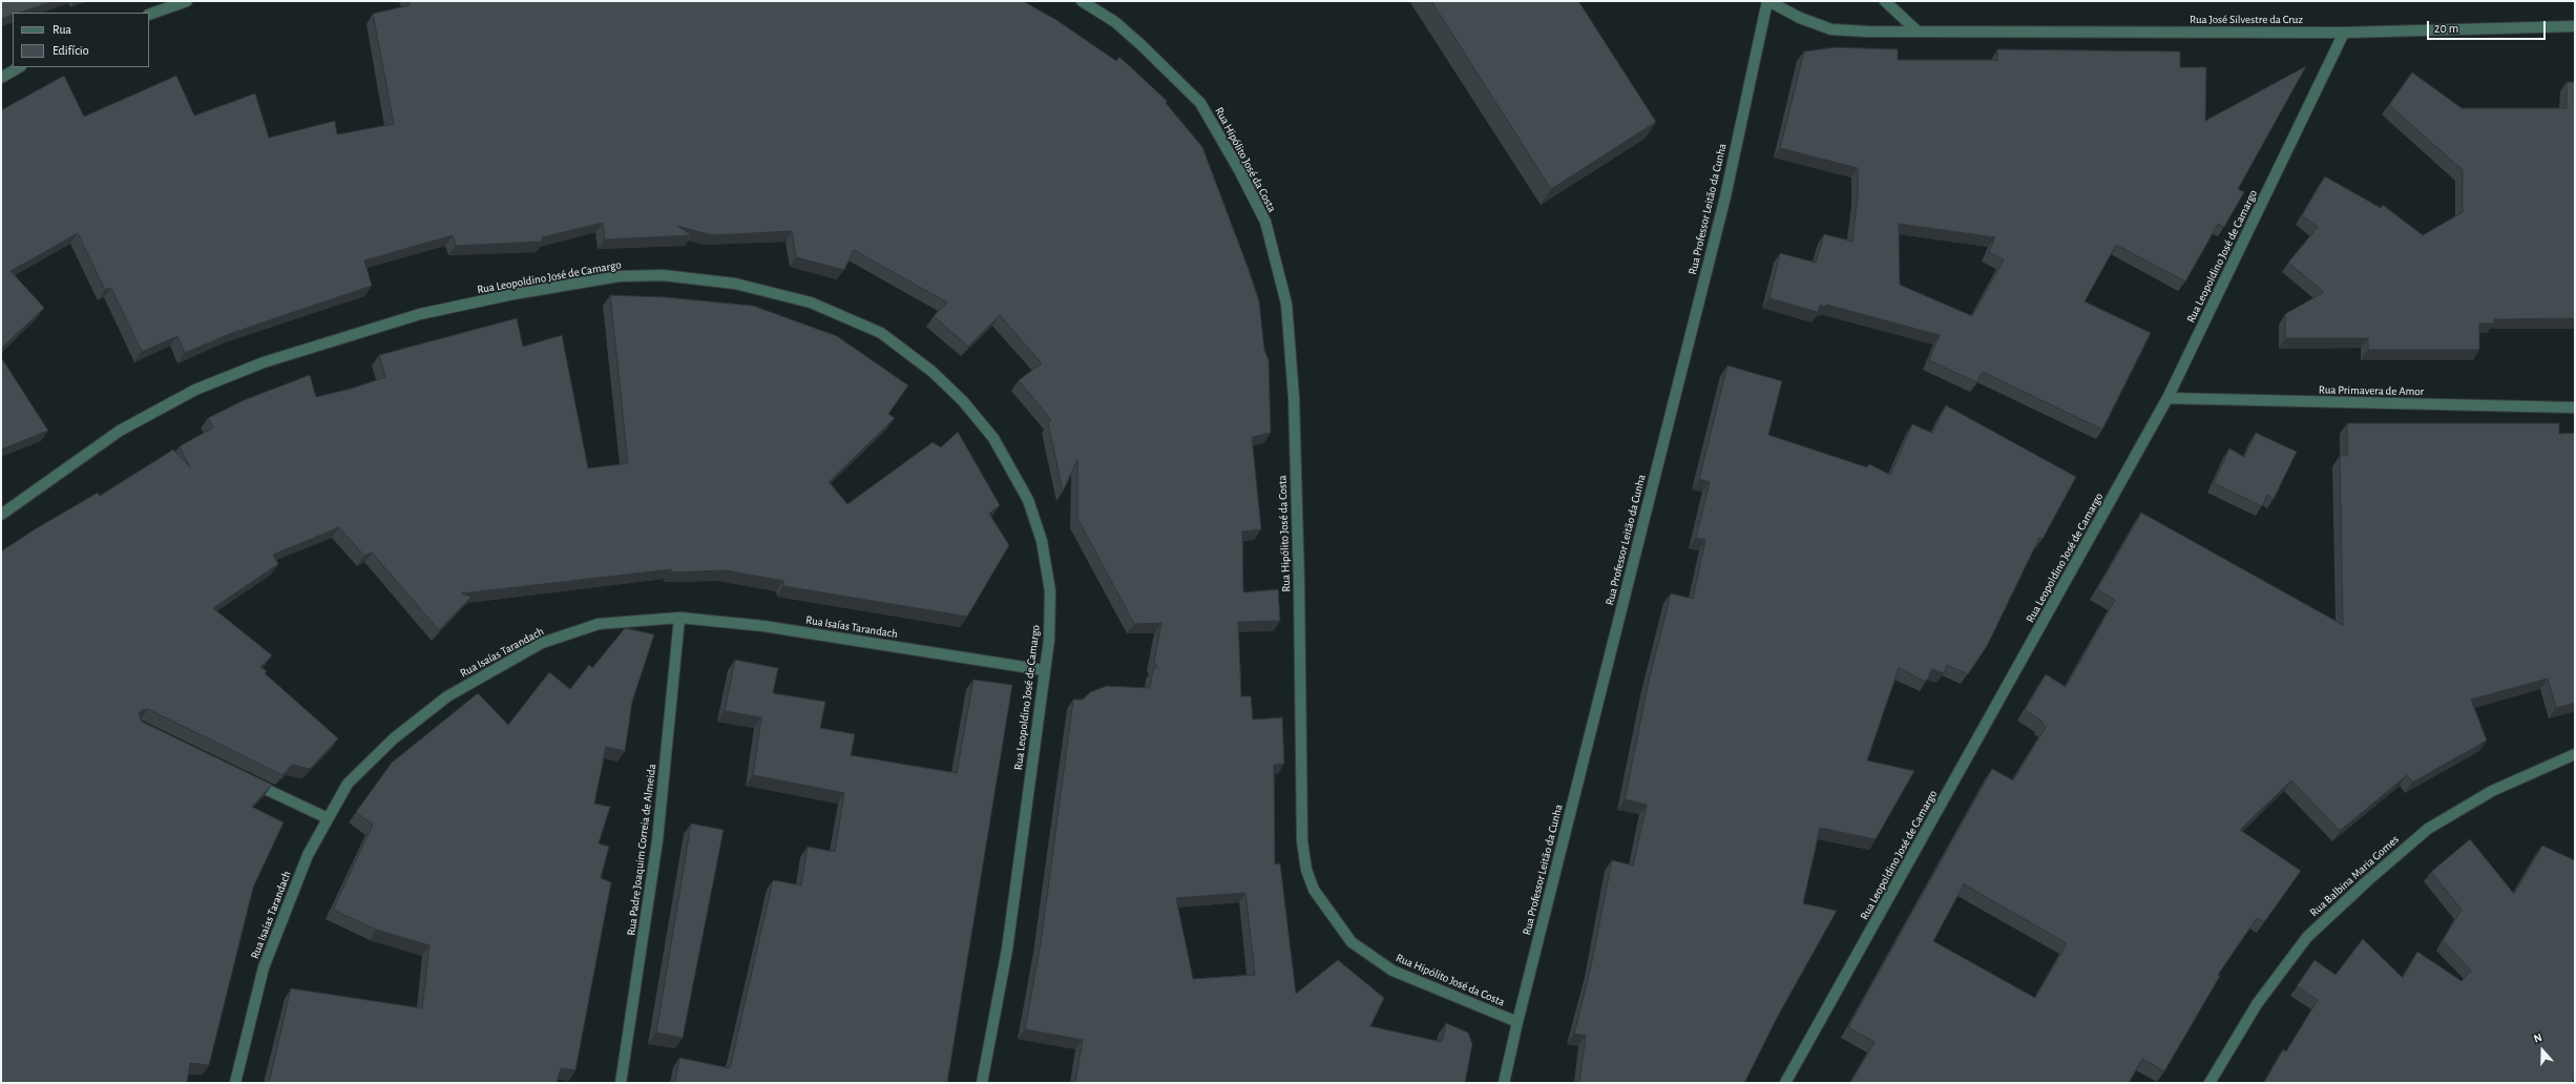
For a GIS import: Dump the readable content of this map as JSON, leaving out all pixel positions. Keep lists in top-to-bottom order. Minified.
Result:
{"streets":{"street":["Rua José Silvestre da Cruz","Rua Hipólito José da Costa","Rua Professor Leitão da Cunha","Rua Leopoldino José de Camargo","Rua Primavera de Amor","Rua Isaías Tarandach","Rua Padre Joaquim Correia de Almeida","Rua Balbina Maria Gomes"]},"crossings":[["Rua José Silvestre da Cruz","Rua Professor Leitão da Cunha"],["Rua José Silvestre da Cruz","Rua Leopoldino José de Camargo"],["Rua Hipólito José da Costa","Rua Professor Leitão da Cunha"],["Rua Leopoldino José de Camargo","Rua Primavera de Amor"],["Rua Leopoldino José de Camargo","Rua Isaías Tarandach"],["Rua Isaías Tarandach","Rua Padre Joaquim Correia de Almeida"]],"legend":["Rua","Edifício"],"scale_bar":"20 m","north":"top"}
